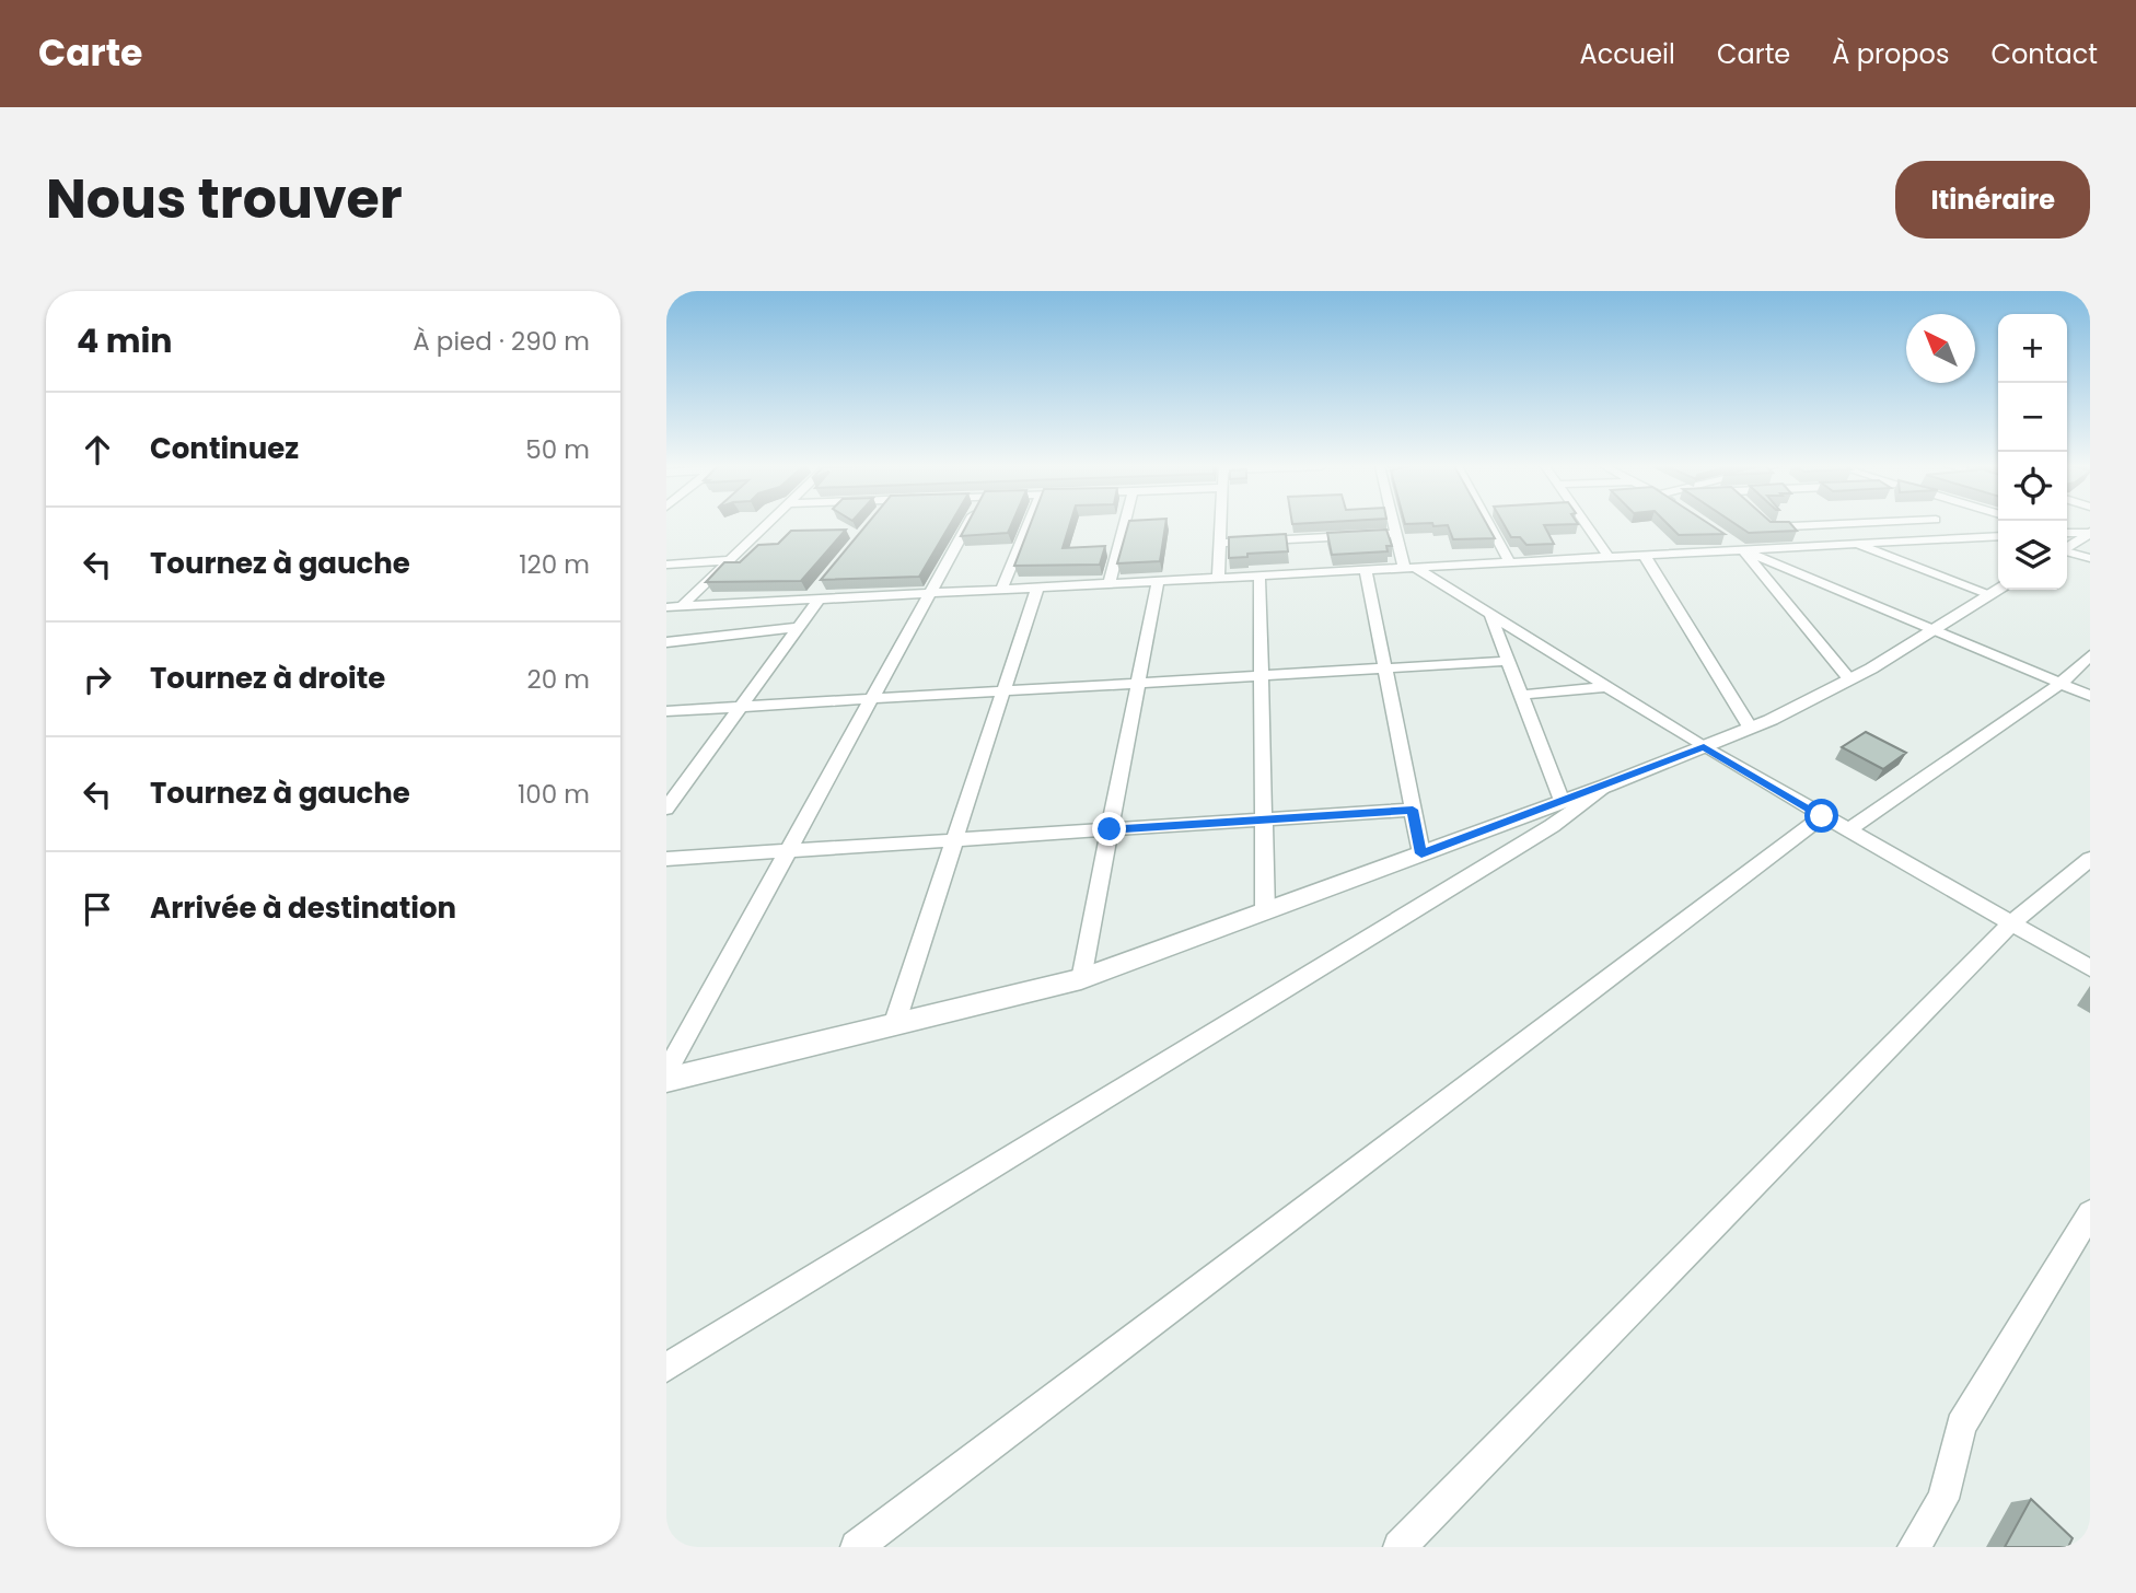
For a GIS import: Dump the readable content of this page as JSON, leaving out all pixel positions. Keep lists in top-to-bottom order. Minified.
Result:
{"north":"top left","page":{"header":"Carte","nav":["Accueil","Carte","À propos","Contact"],"title":"Nous trouver","buttons":"Itinéraire","heading":["4 min","À pied · 290 m"],"map_buttons":["+","−"],"list":[["Continuez","50 m"],["Tournez à gauche","120 m"],["Tournez à droite","20 m"],["Tournez à gauche","100 m"],"Arrivée à destination"]}}
